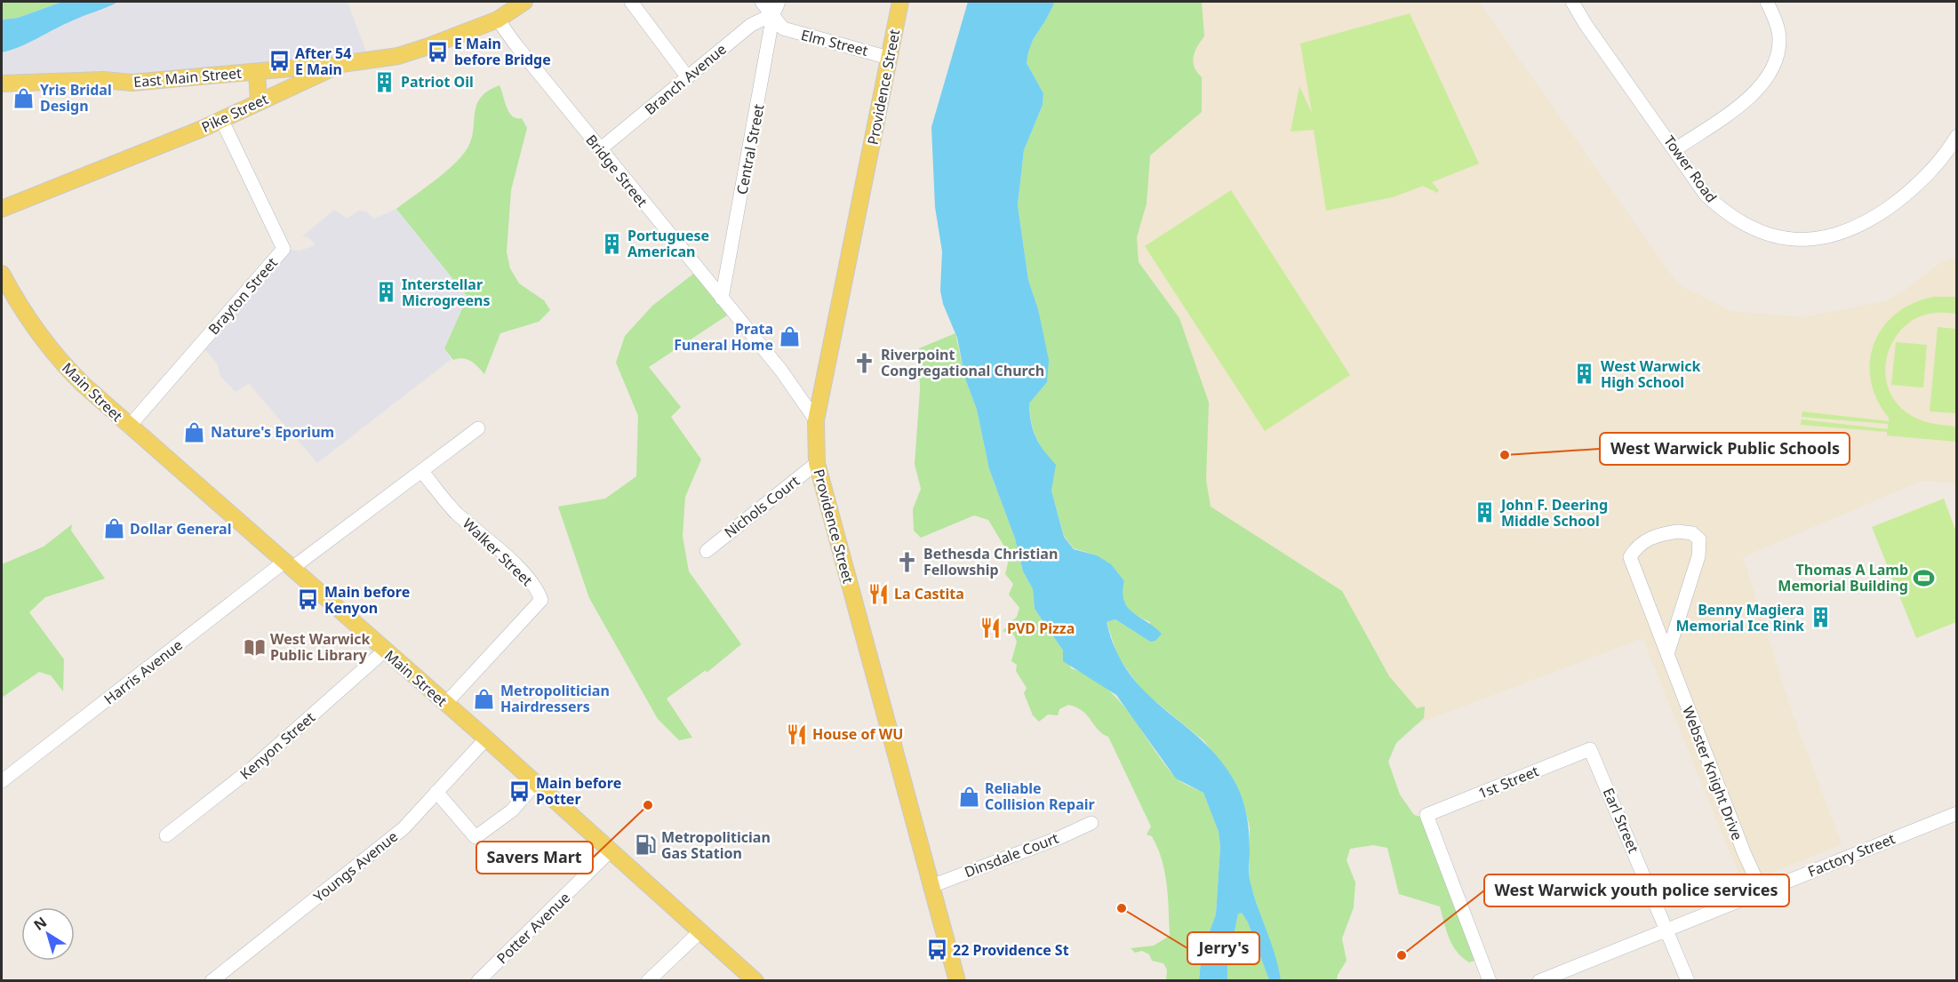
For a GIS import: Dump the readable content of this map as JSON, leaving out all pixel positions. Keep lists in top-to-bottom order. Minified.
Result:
{"streets":{"main road":["East Main Street","Providence Street","Pike Street","Main Street"],"street":["Elm Street","Branch Avenue","Central Street","Tower Road","Bridge Street","Brayton Street","Nichols Court","Walker Street","Harris Avenue","Kenyon Street","Webster Knight Drive","1st Street","Earl Street","Dinsdale Court","Factory Street","Youngs Avenue","Potter Avenue"]},"crossings":[["Elm Street","Branch Avenue"],["Elm Street","Providence Street"],["Elm Street","Central Street"],["East Main Street","Pike Street"],["Branch Avenue","Central Street"],["Branch Avenue","Bridge Street"],["Providence Street","Bridge Street"],["Providence Street","Nichols Court"],["Providence Street","Dinsdale Court"],["Pike Street","Bridge Street"],["Pike Street","Brayton Street"],["Central Street","Bridge Street"],["Brayton Street","Main Street"],["Main Street","Walker Street"],["Main Street","Harris Avenue"],["Main Street","Kenyon Street"],["Main Street","Youngs Avenue"],["Main Street","Potter Avenue"],["Webster Knight Drive","Factory Street"],["1st Street","Earl Street"],["Earl Street","Factory Street"]],"places":{"bus stop":["E Main before Bridge","After 54 E Main","Main before Kenyon","Main before Potter","22 Providence St"],"building":["Patriot Oil","Portuguese American","Interstellar Microgreens","West Warwick High School","John F. Deering Middle School","Benny Magiera Memorial Ice Rink"],"shop":["Yris Bridal Design","Prata Funeral Home","Nature's Eporium","Dollar General","Metropolitician Hairdressers","Reliable Collision Repair"],"church":["Riverpoint Congregational Church","Bethesda Christian Fellowship"],"other":["West Warwick Public Schools","Savers Mart","Jerry's","West Warwick youth police services"],"sports":["Thomas A Lamb Memorial Building"],"restaurant":["La Castita","PVD Pizza","House of WU"],"library":["West Warwick Public Library"],"fuel station":["Metropolitician Gas Station"]},"north":"top left"}
